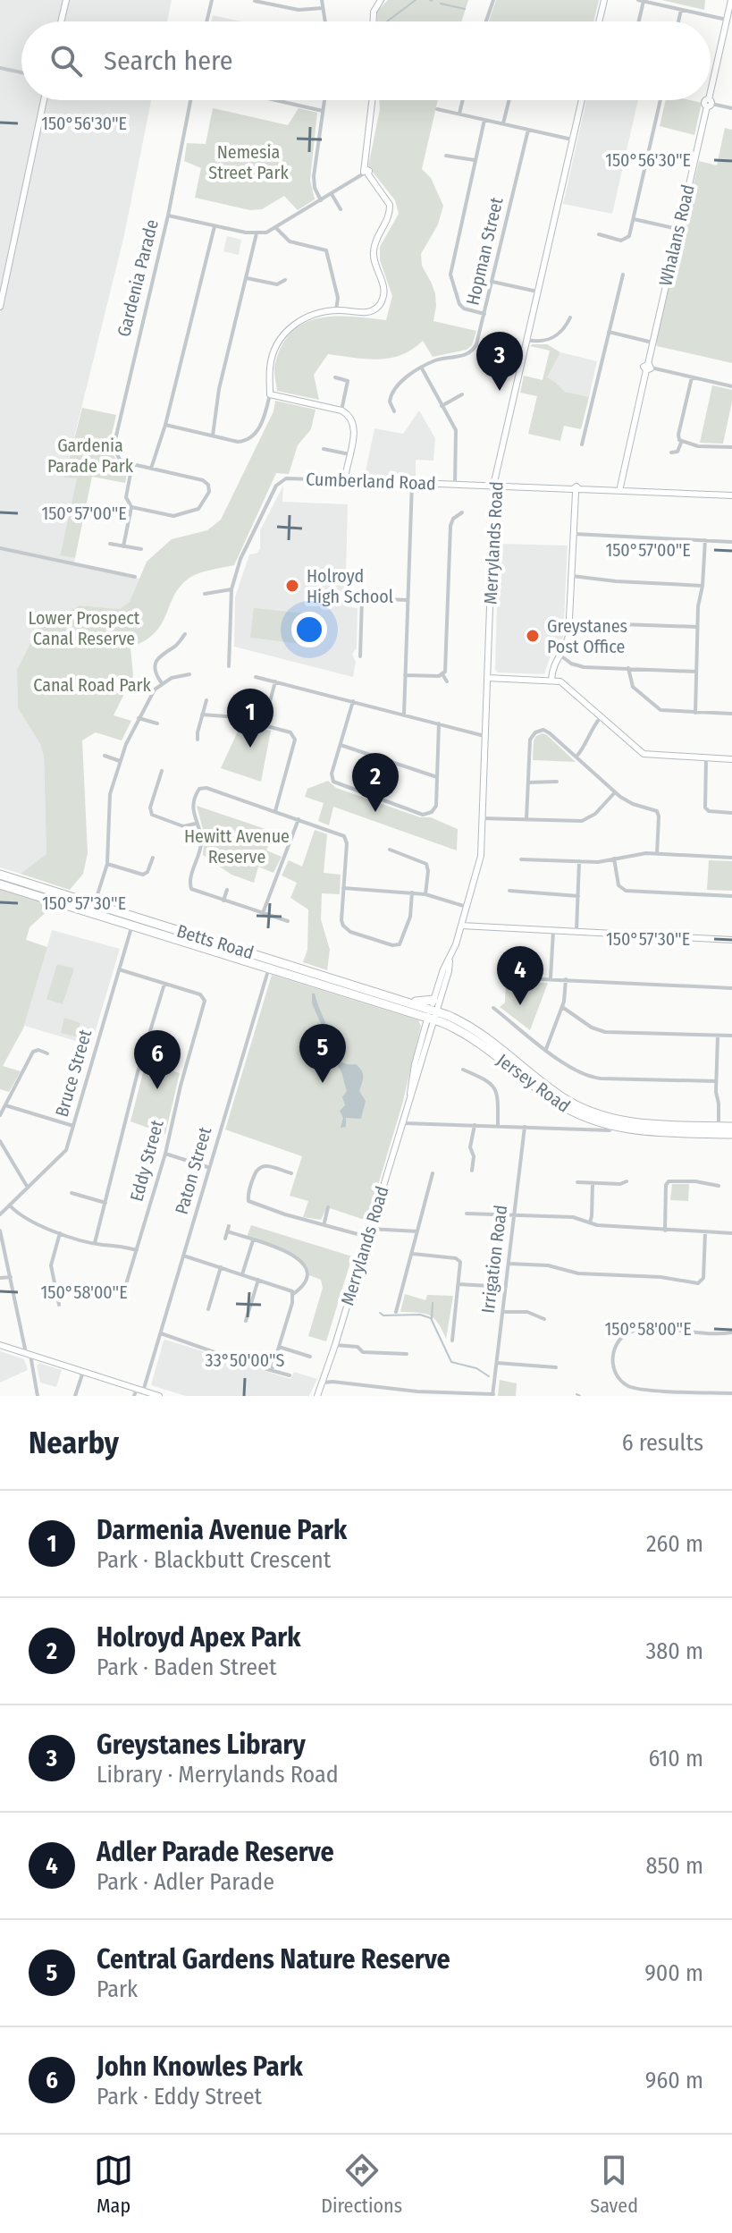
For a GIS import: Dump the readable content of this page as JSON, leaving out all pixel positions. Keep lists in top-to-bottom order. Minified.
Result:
{"streets":{"highway":["Betts Road","Jersey Road"],"street":["Whalans Road","Hopman Street","Gardenia Parade","Cumberland Road","Merrylands Road","Bruce Street","Eddy Street","Paton Street","Irrigation Road"]},"crossings":[["Whalans Road","Cumberland Road"],["Cumberland Road","Merrylands Road"],["Merrylands Road","Betts Road"],["Merrylands Road","Jersey Road"],["Betts Road","Bruce Street"],["Betts Road","Jersey Road"],["Betts Road","Paton Street"],["Bruce Street","Eddy Street"],["Jersey Road","Irrigation Road"]],"parks":["Nemesia Street Park","Gardenia Parade Park","Lower Prospect Canal Reserve","Canal Road Park","Hewitt Avenue Reserve"],"places":["Holroyd High School","Greystanes Post Office"],"page":{"search":"Search here","pins":["3","1","2","4","5","6"],"heading":["Nearby","6 results"],"list":[{"mark":"1","name":"Darmenia Avenue Park","note":"Park · Blackbutt Crescent","value":"260 m"},{"mark":"2","name":"Holroyd Apex Park","note":"Park · Baden Street","value":"380 m"},{"mark":"3","name":"Greystanes Library","note":"Library · Merrylands Road","value":"610 m"},{"mark":"4","name":"Adler Parade Reserve","note":"Park · Adler Parade","value":"850 m"},{"mark":"5","name":"Central Gardens Nature Reserve","note":"Park","value":"900 m"},{"mark":"6","name":"John Knowles Park","note":"Park · Eddy Street","value":"960 m"}],"nav":["Map","Directions","Saved"]},"coordinates":["150°56'30\"E","150°57'00\"E","150°57'30\"E","150°58'00\"E","33°50'00\"S"]}
